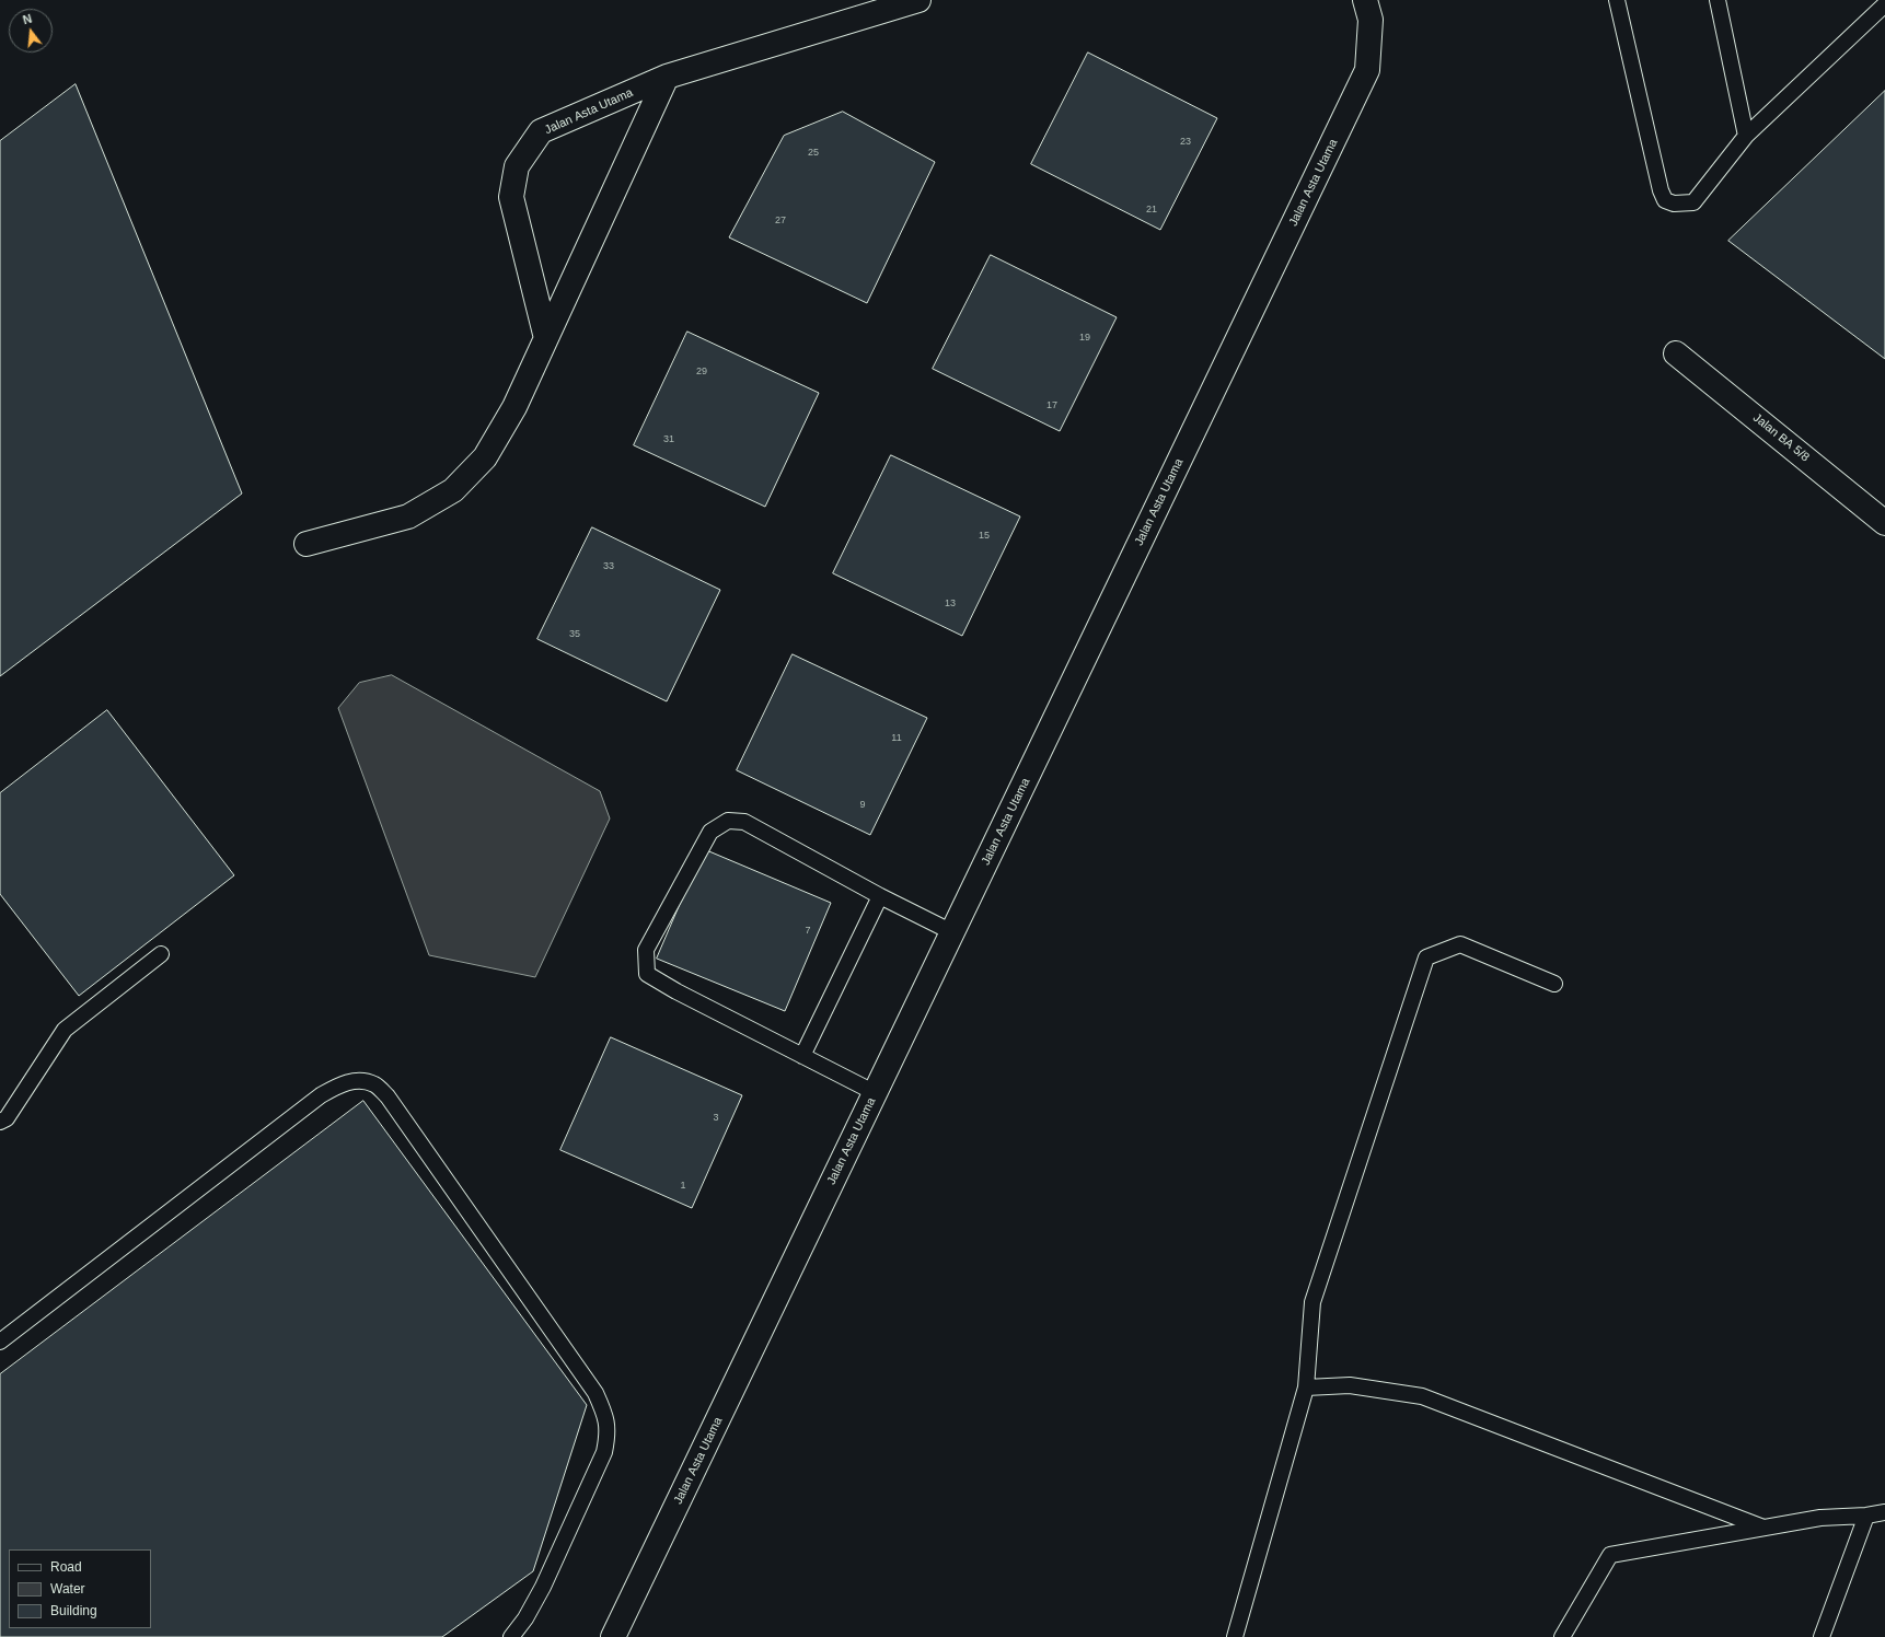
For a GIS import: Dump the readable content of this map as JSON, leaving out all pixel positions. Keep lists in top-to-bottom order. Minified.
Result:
{"streets":{"street":["Jalan Asta Utama","Jalan BA 5/8"]},"house_numbers":["23","25","21","27","19","29","17","31","15","33","13","35","11","9","7","3","1"],"legend":["Road","Water","Building"],"north":"top"}
